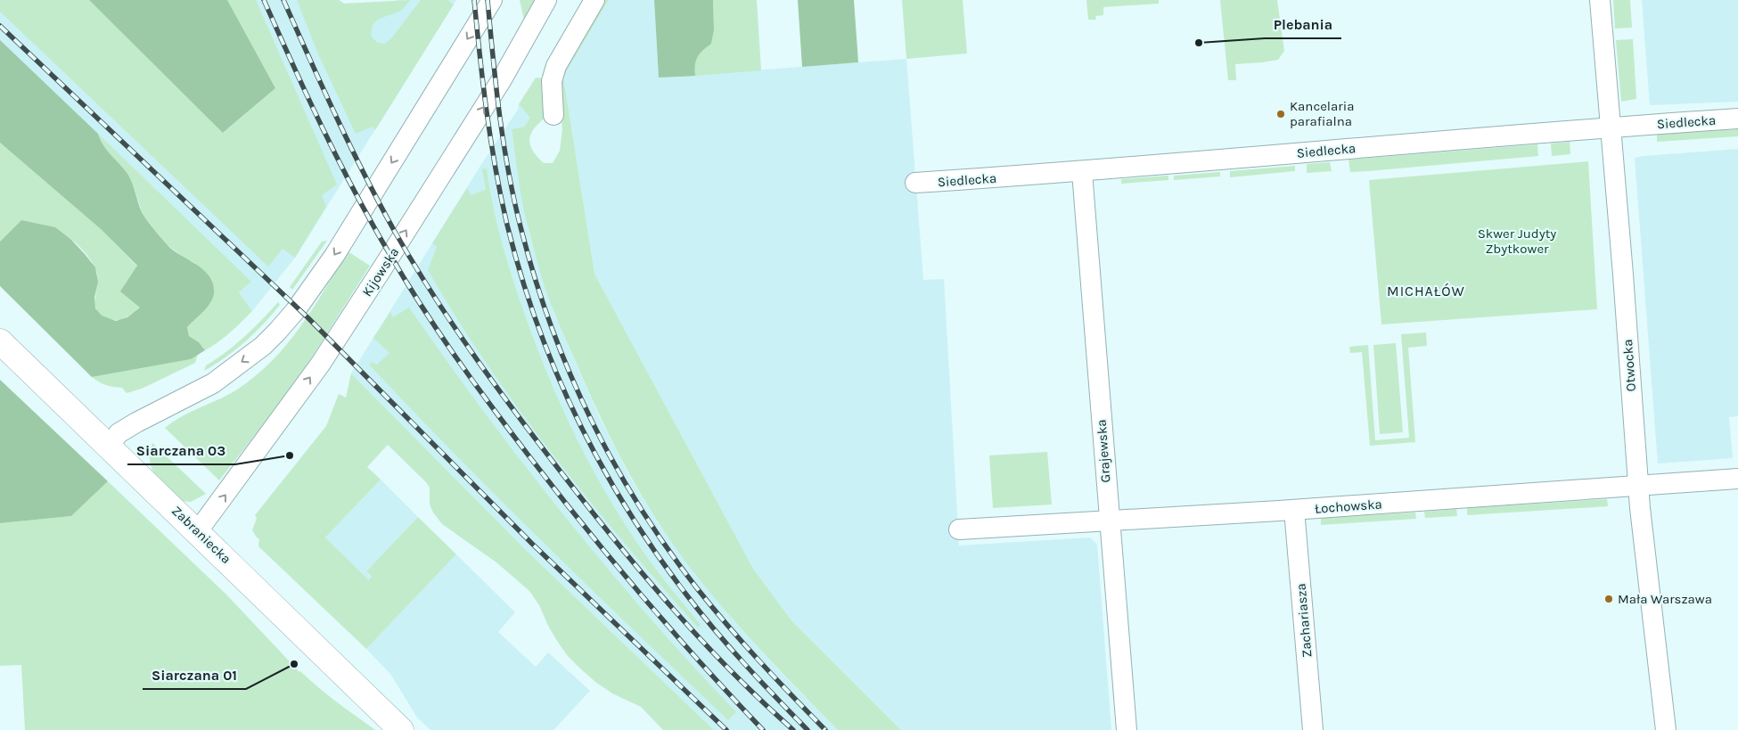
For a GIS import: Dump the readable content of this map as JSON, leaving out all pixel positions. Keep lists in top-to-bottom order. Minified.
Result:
{"streets":{"main road":["Zabraniecka"],"street":["Siedlecka","Kijowska","Otwocka","Grajewska","Łochowska","Zachariasza"]},"crossings":[["Siedlecka","Otwocka"],["Siedlecka","Grajewska"],["Kijowska","Zabraniecka"],["Otwocka","Łochowska"],["Grajewska","Łochowska"],["Łochowska","Zachariasza"]],"districts":["MICHAŁÓW"],"parks":["Skwer Judyty Zbytkower"],"places":["Plebania","Kancelaria parafialna","Siarczana 03","Mała Warszawa","Siarczana 01"]}
